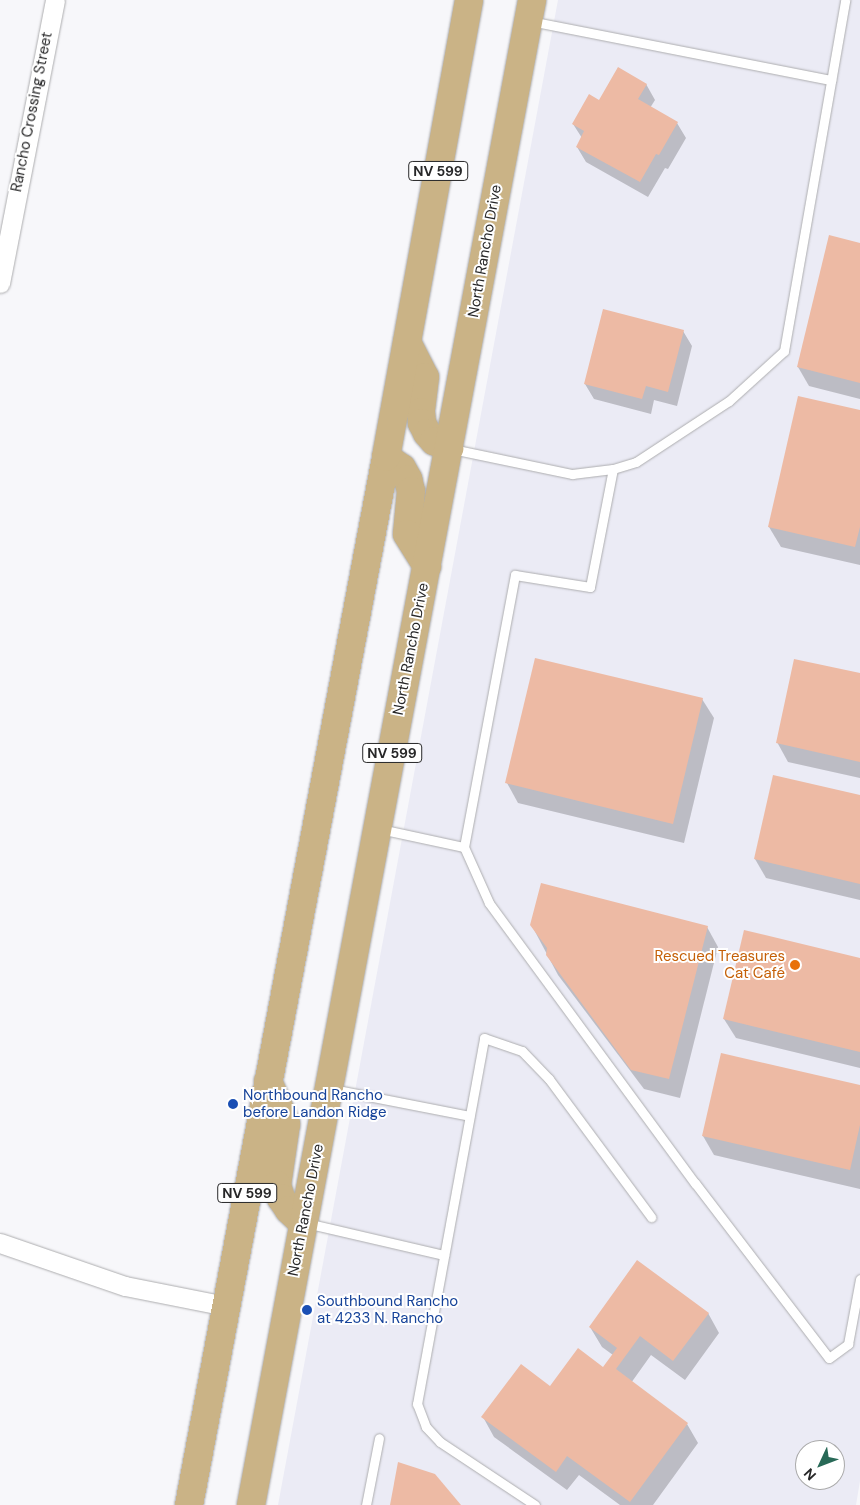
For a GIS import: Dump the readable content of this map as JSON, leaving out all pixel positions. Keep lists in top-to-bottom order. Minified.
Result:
{"streets":{"main road":["NV 599","North Rancho Drive"],"street":["Rancho Crossing Street"]},"places":["Rescued Treasures Cat Café","Northbound Rancho before Landon Ridge","Southbound Rancho at 4233 N. Rancho"],"north":"bottom left"}
